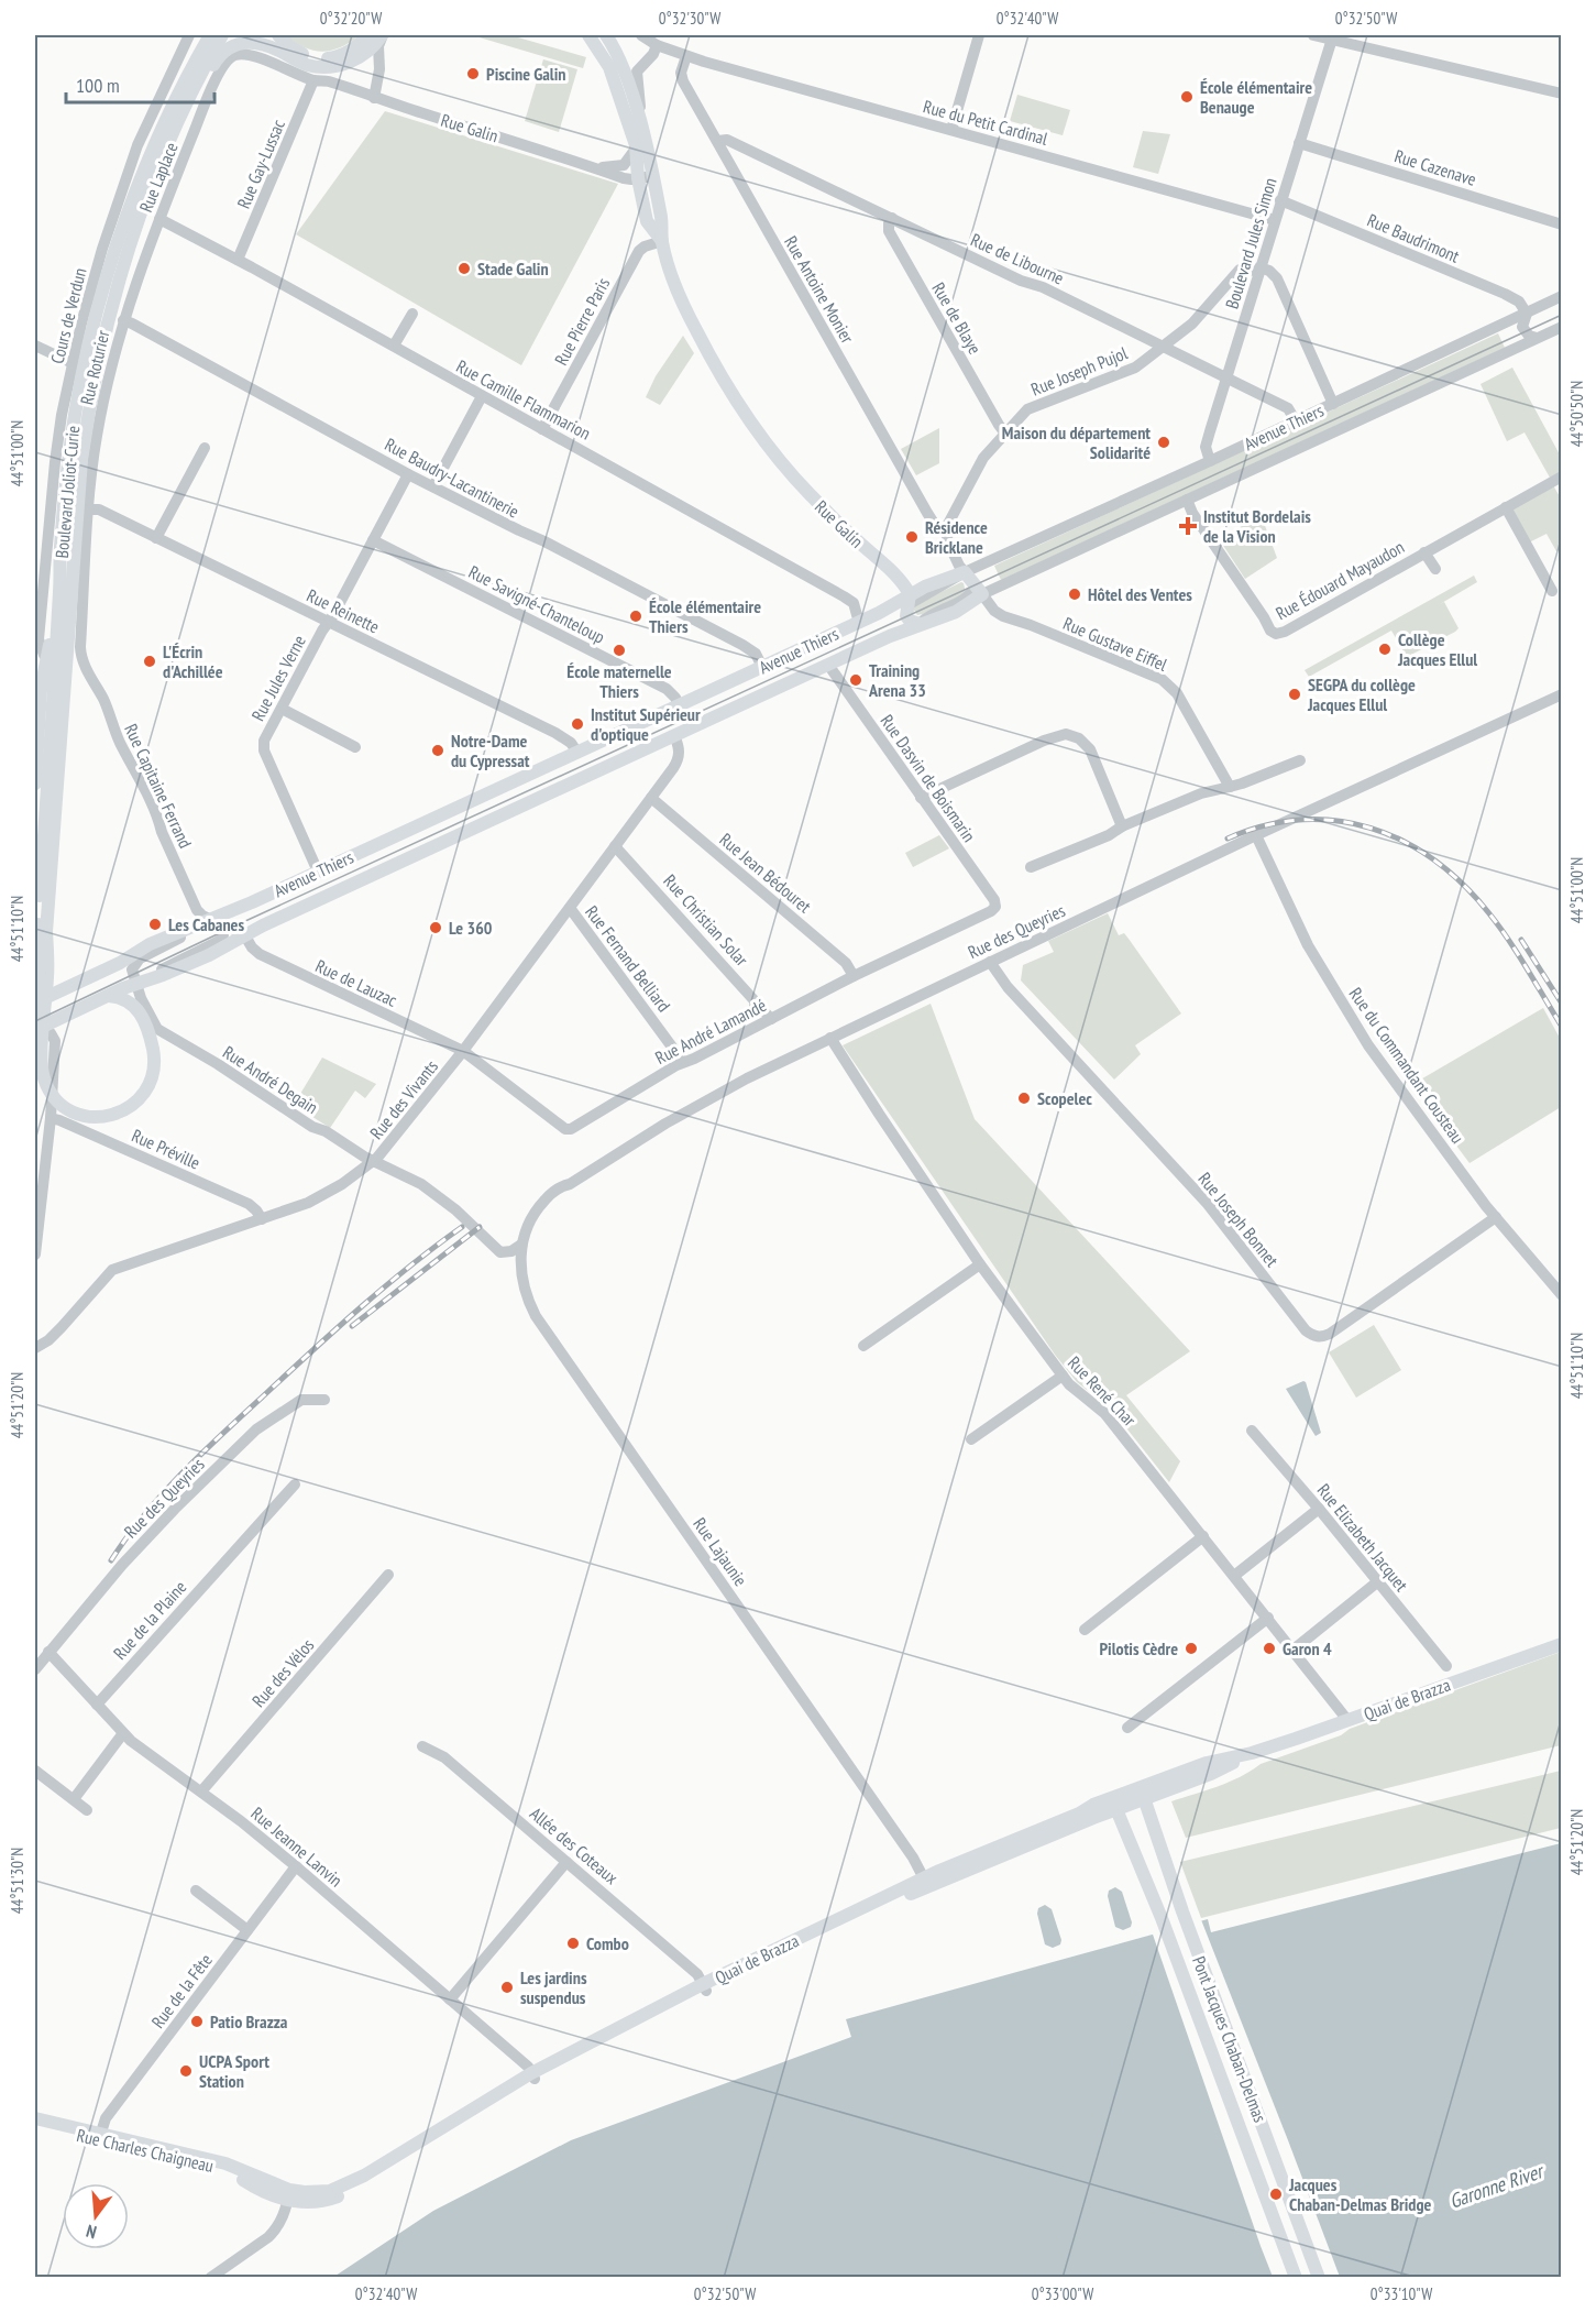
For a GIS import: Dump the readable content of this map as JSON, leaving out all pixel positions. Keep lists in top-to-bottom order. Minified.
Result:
{"streets":{"main road":["Rue Galin","Avenue Thiers","Boulevard Joliot-Curie","Quai de Brazza","Pont Jacques Chaban-Delmas","Rue Charles Chaigneau"],"street":["Rue du Petit Cardinal","Rue Gay-Lussac","Rue Cazenave","Rue Laplace","Rue Baudrimont","Boulevard Jules Simon","Rue de Libourne","Rue Antoine Monier","Cours de Verdun","Rue de Blaye","Rue Pierre Paris","Rue Roturier","Rue Joseph Pujol","Rue Camille Flammarion","Rue Baudry-Lacantinerie","Rue Édouard Mayaudon","Rue Savigné-Chanteloup","Rue Reinette","Rue Gustave Eiffel","Rue Jules Verne","Rue Dasvin de Boismarin","Rue Capitaine Ferrand","Rue Jean Bédouret","Rue Christian Solar","Rue des Queyries","Rue Fernand Belliard","Rue de Lauzac","Rue André Lamandé","Rue du Commandant Cousteau","Rue André Degain","Rue des Vivants","Rue Préville","Rue Joseph Bonnet","Rue René Char","Rue Elizabeth Jacquet","Rue Lajaunie","Rue de la Plaine","Rue des Vélos","Allée des Coteaux","Rue Jeanne Lanvin","Rue de la Fête"]},"crossings":[["Rue du Petit Cardinal","Boulevard Jules Simon"],["Rue du Petit Cardinal","Rue Antoine Monier"],["Rue Galin","Rue Gay-Lussac"],["Rue Galin","Rue Laplace"],["Rue Galin","Rue Pierre Paris"],["Rue Galin","Avenue Thiers"],["Rue Gay-Lussac","Rue Camille Flammarion"],["Rue Cazenave","Boulevard Jules Simon"],["Rue Laplace","Rue Roturier"],["Rue Laplace","Rue Camille Flammarion"],["Rue Laplace","Rue Baudry-Lacantinerie"],["Rue Baudrimont","Boulevard Jules Simon"],["Rue Baudrimont","Avenue Thiers"],["Boulevard Jules Simon","Rue de Libourne"],["Boulevard Jules Simon","Rue Joseph Pujol"],["Boulevard Jules Simon","Avenue Thiers"],["Rue de Libourne","Rue Antoine Monier"],["Rue de Libourne","Rue de Blaye"],["Rue de Libourne","Rue Joseph Pujol"],["Rue de Libourne","Avenue Thiers"],["Rue Antoine Monier","Rue Joseph Pujol"],["Rue de Blaye","Rue Joseph Pujol"],["Rue Pierre Paris","Rue Camille Flammarion"],["Rue Roturier","Rue Baudry-Lacantinerie"],["Rue Roturier","Rue Reinette"],["Rue Roturier","Rue Capitaine Ferrand"],["Rue Camille Flammarion","Avenue Thiers"],["Avenue Thiers","Rue Baudry-Lacantinerie"],["Avenue Thiers","Rue Édouard Mayaudon"],["Avenue Thiers","Rue Savigné-Chanteloup"],["Avenue Thiers","Rue Reinette"],["Avenue Thiers","Rue Gustave Eiffel"],["Avenue Thiers","Rue Jules Verne"],["Avenue Thiers","Rue Dasvin de Boismarin"],["Avenue Thiers","Rue Capitaine Ferrand"],["Avenue Thiers","Rue de Lauzac"],["Avenue Thiers","Rue des Vivants"],["Rue Baudry-Lacantinerie","Rue Jules Verne"],["Rue Savigné-Chanteloup","Rue Jules Verne"],["Rue Reinette","Rue Jules Verne"],["Rue Dasvin de Boismarin","Rue André Lamandé"],["Rue Jean Bédouret","Rue André Lamandé"],["Rue Jean Bédouret","Rue des Vivants"],["Rue Christian Solar","Rue André Lamandé"],["Rue Christian Solar","Rue des Vivants"],["Rue des Queyries","Rue du Commandant Cousteau"],["Rue des Queyries","Rue André Degain"],["Rue des Queyries","Rue Joseph Bonnet"],["Rue des Queyries","Rue René Char"],["Rue des Queyries","Rue Lajaunie"],["Rue des Queyries","Rue Jeanne Lanvin"],["Rue Fernand Belliard","Rue André Lamandé"],["Rue Fernand Belliard","Rue des Vivants"],["Rue de Lauzac","Rue André Lamandé"],["Rue de Lauzac","Rue des Vivants"],["Rue André Lamandé","Rue des Vivants"],["Rue du Commandant Cousteau","Rue Joseph Bonnet"],["Rue André Degain","Rue des Vivants"],["Rue André Degain","Rue Lajaunie"],["Rue des Vivants","Rue Préville"],["Rue René Char","Quai de Brazza"],["Rue Lajaunie","Quai de Brazza"],["Rue de la Plaine","Rue Jeanne Lanvin"],["Rue des Vélos","Rue Jeanne Lanvin"],["Quai de Brazza","Allée des Coteaux"],["Quai de Brazza","Rue Jeanne Lanvin"],["Quai de Brazza","Pont Jacques Chaban-Delmas"],["Quai de Brazza","Rue Charles Chaigneau"],["Rue Jeanne Lanvin","Rue de la Fête"],["Rue de la Fête","Rue Charles Chaigneau"]],"water":["Garonne River"],"places":{"other":["Piscine Galin","École élémentaire Benauge","Stade Galin","Maison du département Solidarité","Résidence Bricklane","Hôtel des Ventes","École élémentaire Thiers","Collège Jacques Ellul","École maternelle Thiers","L'Écrin d'Achillée","Training Arena 33","SEGPA du collège Jacques Ellul","Institut Supérieur d'optique","Notre-Dame du Cypressat","Les Cabanes","Le 360","Scopelec","Pilotis Cèdre","Garon 4","Combo","Les jardins suspendus","Patio Brazza","UCPA Sport Station","Jacques Chaban-Delmas Bridge"],"health":["Institut Bordelais de la Vision"]},"scale_bar":"100 m","north":"bottom","coordinates":["0°32'20\"W","0°32'30\"W","0°32'40\"W","0°32'50\"W","44°50'50\"N","44°51'00\"N","44°51'10\"N","44°51'20\"N","44°51'30\"N","0°33'00\"W","0°33'10\"W"]}
